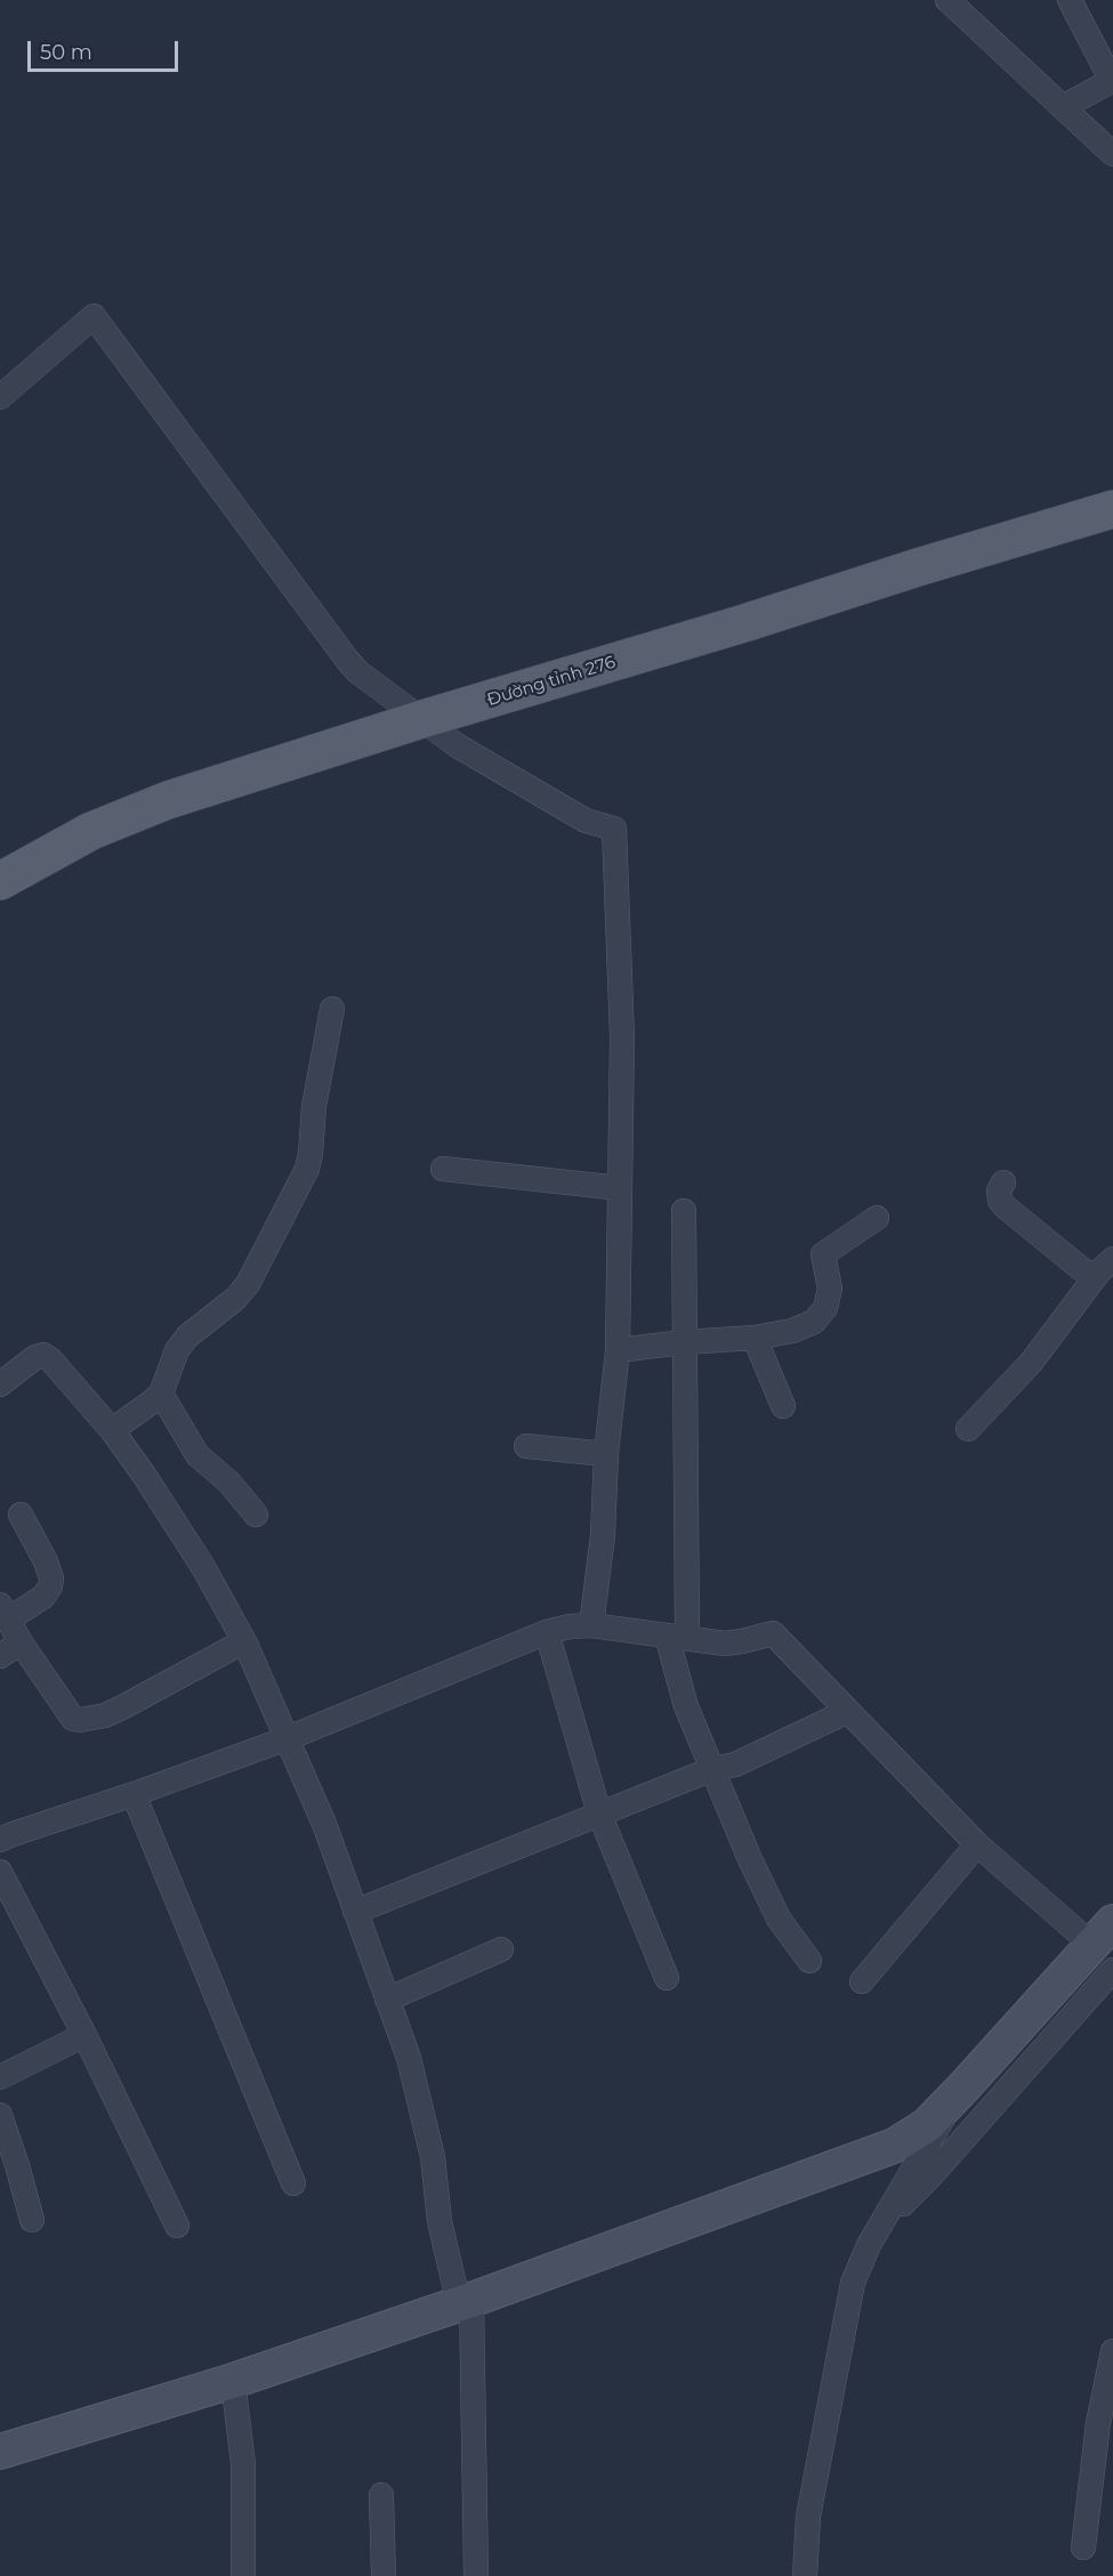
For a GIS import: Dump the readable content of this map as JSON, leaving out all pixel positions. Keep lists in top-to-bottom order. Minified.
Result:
{"streets":{"main road":["Đường tỉnh 276"]},"scale_bar":"50 m"}
